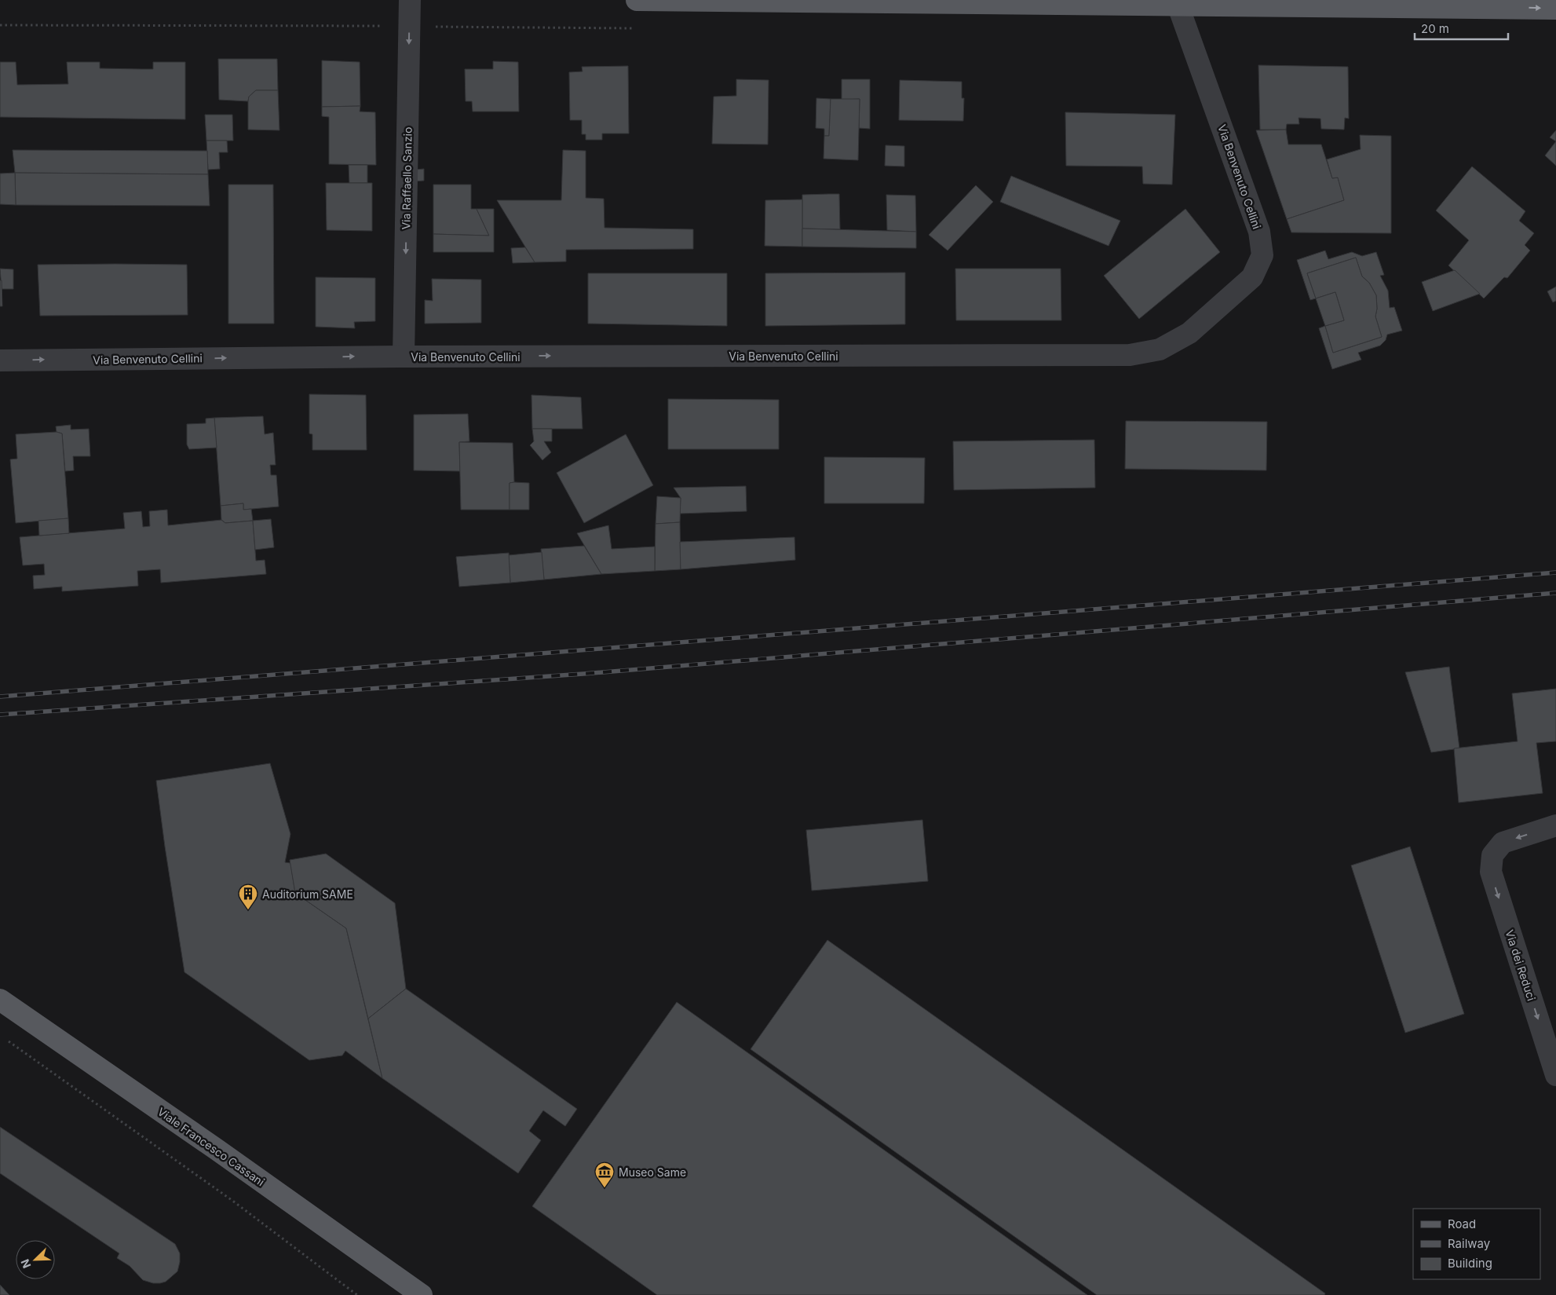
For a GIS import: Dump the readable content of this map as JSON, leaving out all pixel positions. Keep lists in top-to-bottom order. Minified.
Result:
{"streets":{"main road":["Viale Francesco Cassani"],"street":["Via Benvenuto Cellini","Via Raffaello Sanzio","Via dei Reduci"]},"crossings":[["Via Benvenuto Cellini","Via Raffaello Sanzio"]],"one_way":["Via Raffaello Sanzio","Via dei Reduci"],"places":{"building":["Auditorium SAME"],"museum":["Museo Same"]},"legend":["Road","Railway","Building"],"scale_bar":"20 m","north":"bottom left"}
